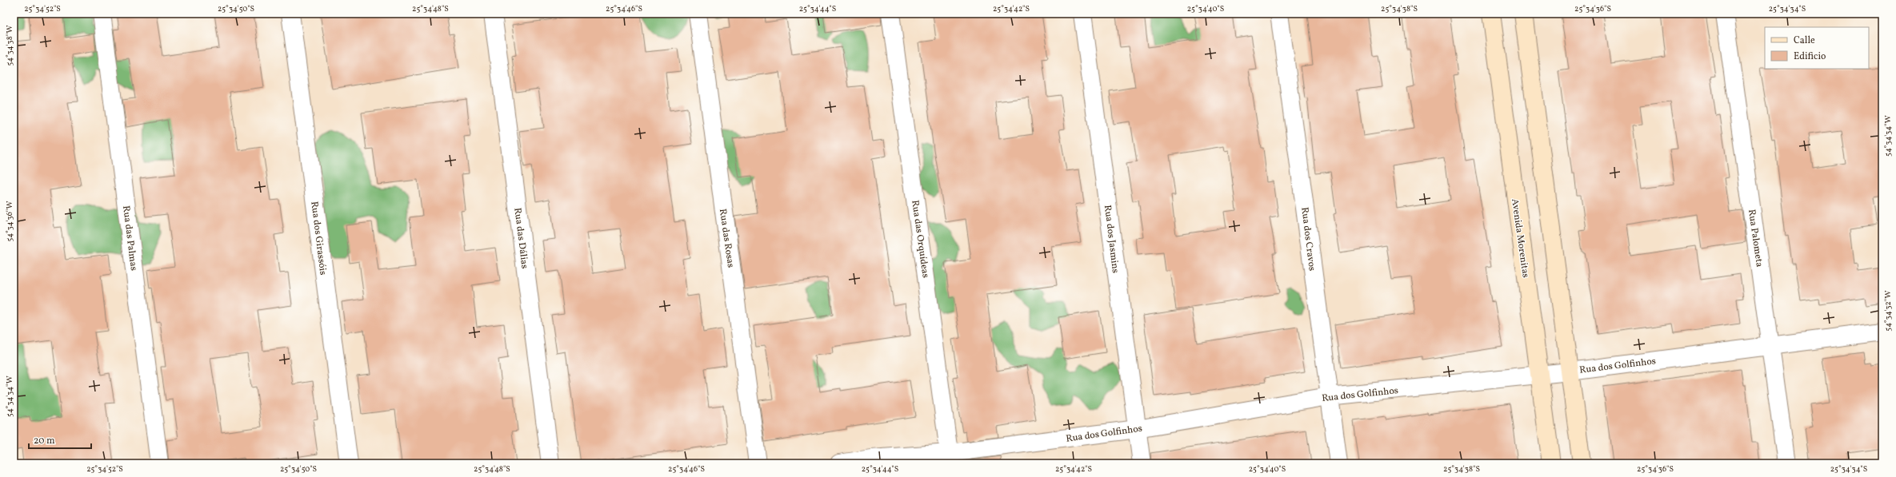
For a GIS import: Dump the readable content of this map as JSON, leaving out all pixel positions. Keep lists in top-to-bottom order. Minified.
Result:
{"streets":{"main road":["Avenida Morenitas"],"street":["Rua das Palmas","Rua dos Girassóis","Rua das Dálias","Rua das Rosas","Rua Palometa","Rua das Orquídeas","Rua dos Jasmins","Rua dos Cravos","Rua dos Golfinhos"]},"crossings":[["Avenida Morenitas","Rua dos Golfinhos"],["Rua Palometa","Rua dos Golfinhos"],["Rua das Orquídeas","Rua dos Golfinhos"],["Rua dos Jasmins","Rua dos Golfinhos"],["Rua dos Cravos","Rua dos Golfinhos"]],"legend":["Calle","Edificio"],"scale_bar":"20 m","coordinates":["25°34'52\"S","25°34'50\"S","25°34'48\"S","25°34'46\"S","25°34'44\"S","25°34'42\"S","25°34'40\"S","25°34'38\"S","25°34'36\"S","25°34'34\"S","54°34'38\"W","54°34'34\"W","54°34'36\"W","54°34'32\"W"]}
